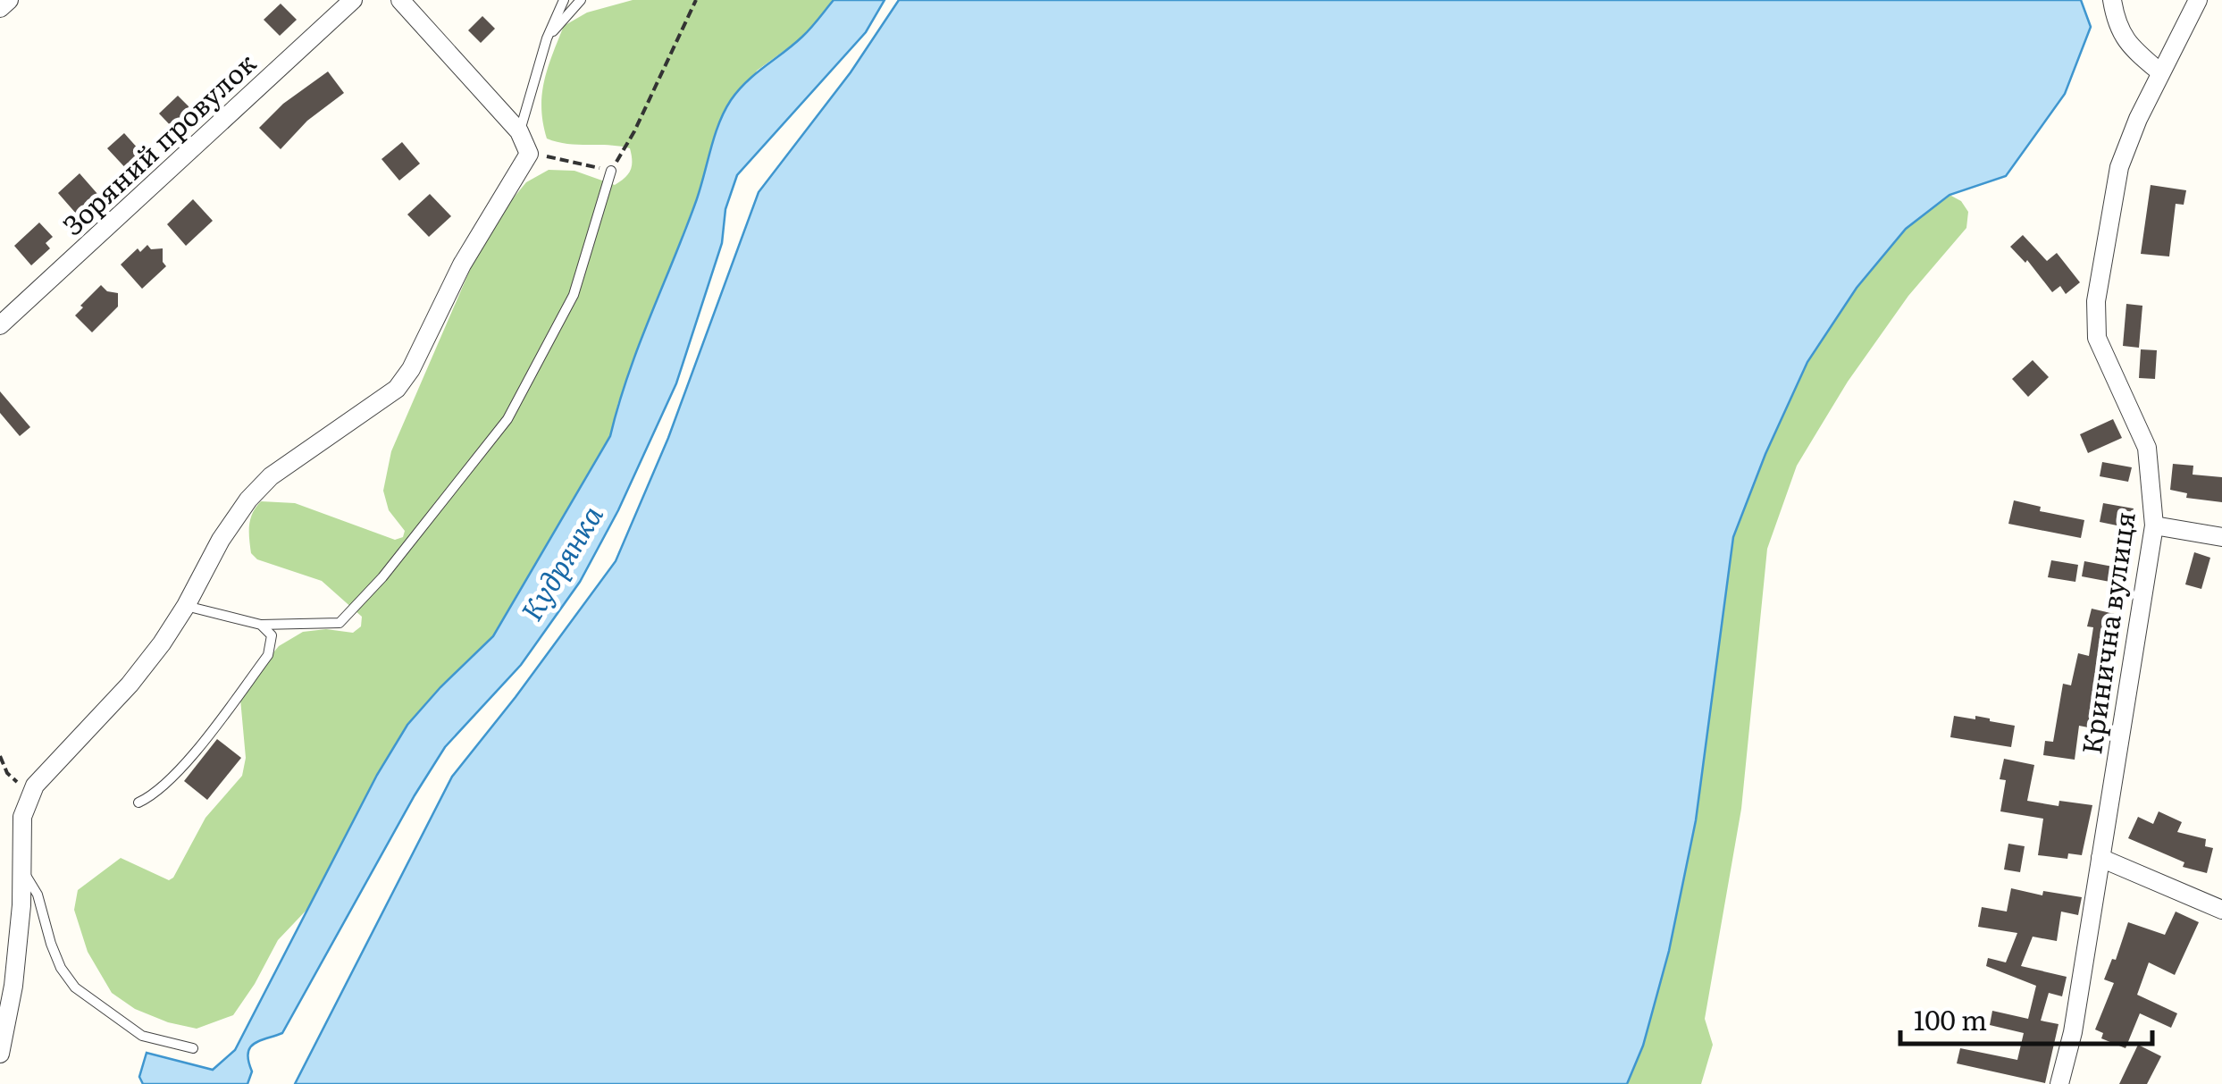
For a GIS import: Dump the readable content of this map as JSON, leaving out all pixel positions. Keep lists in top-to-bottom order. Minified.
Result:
{"streets":{"street":["Зоряний провулок","Кринична вулиця"]},"water":["Кудрянка"],"scale_bar":"100 m"}
